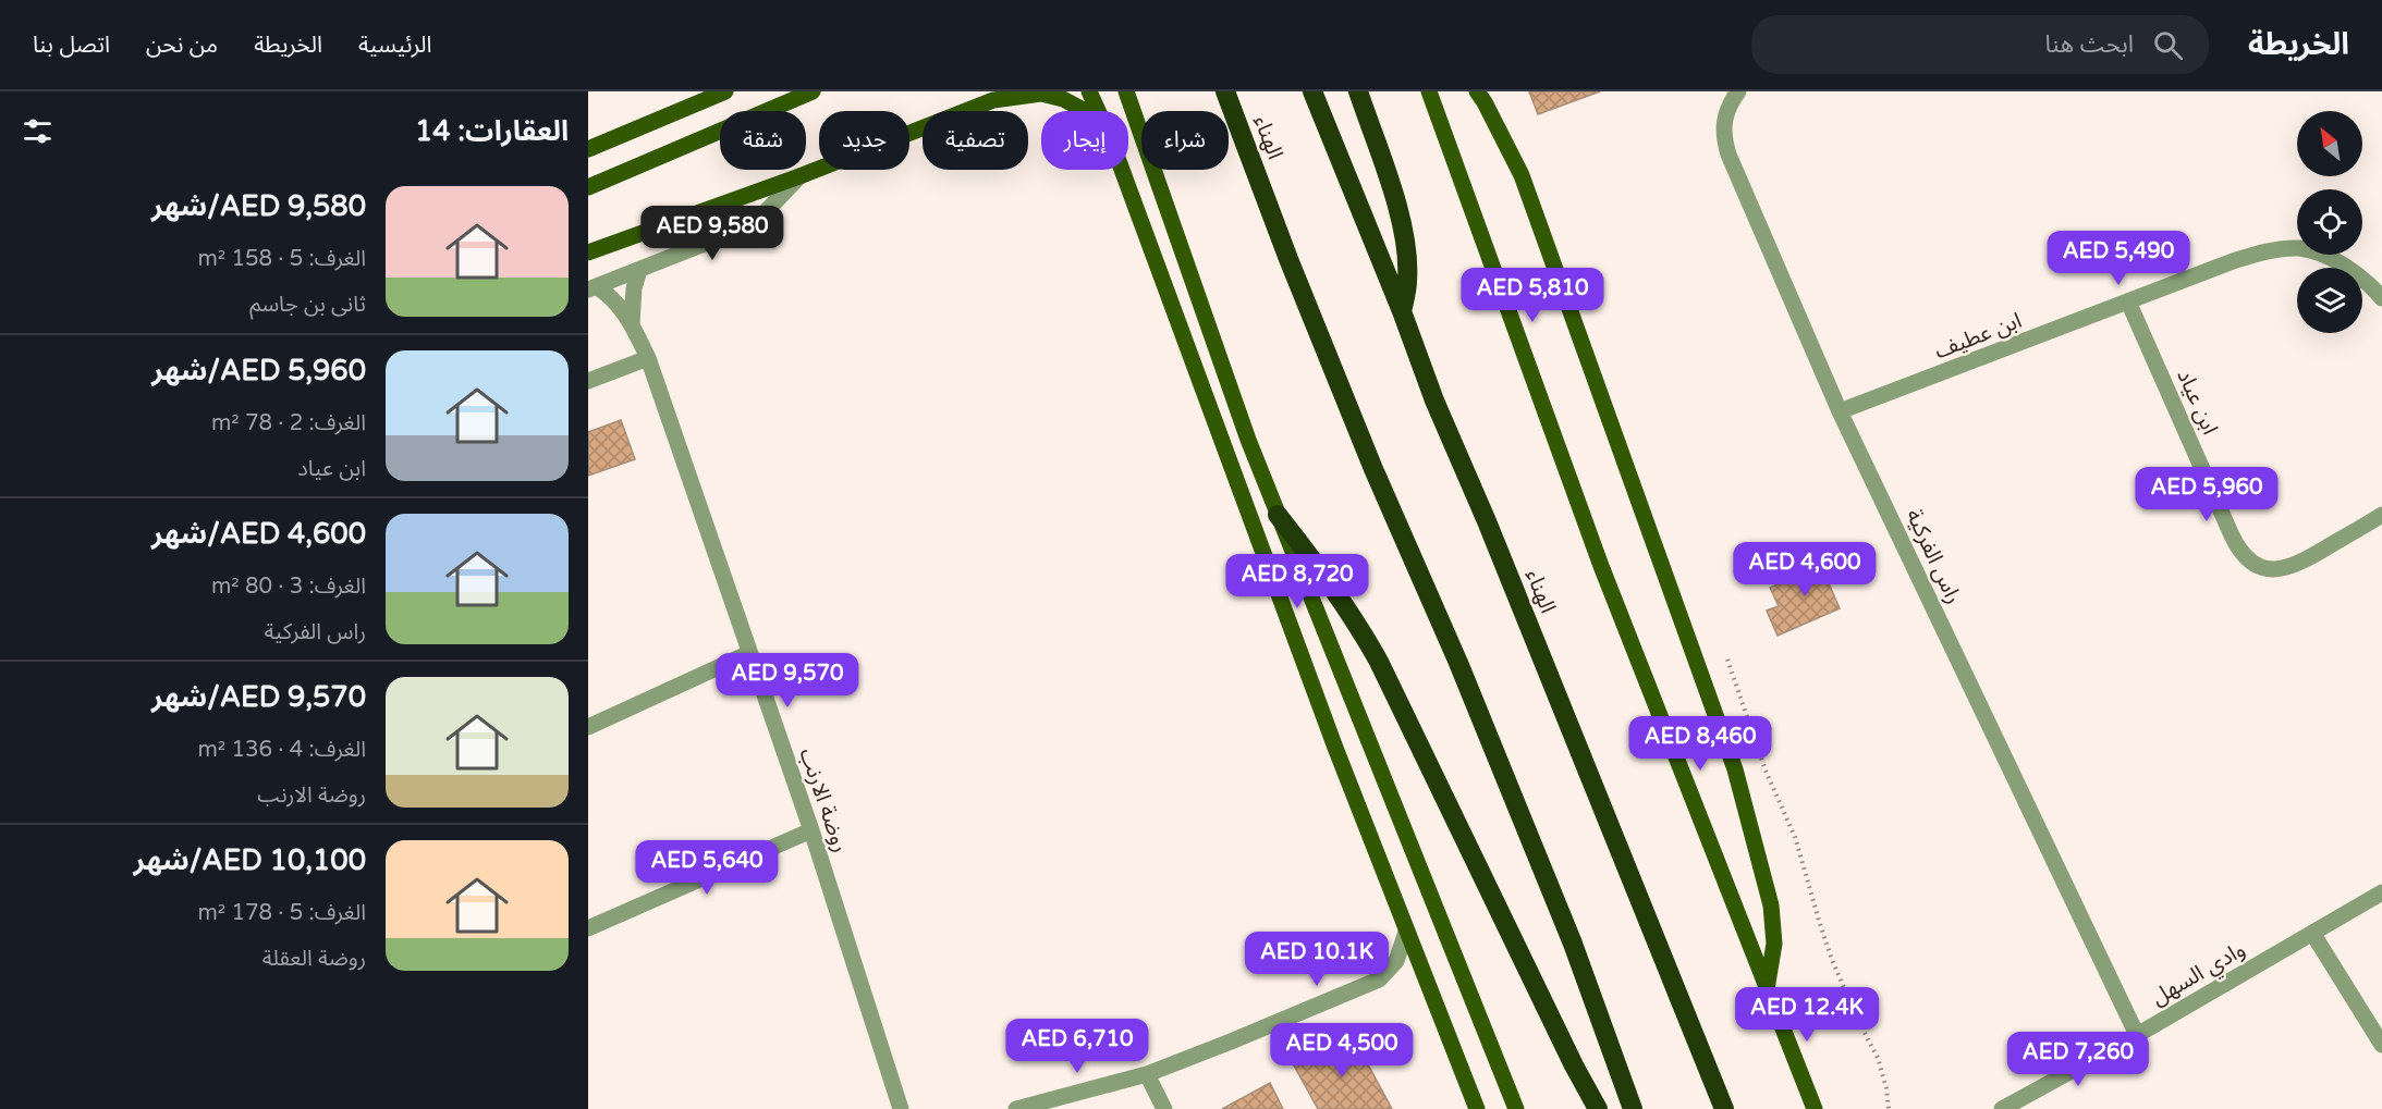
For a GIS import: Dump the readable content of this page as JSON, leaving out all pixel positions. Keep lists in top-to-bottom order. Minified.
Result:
{"streets":{"highway":["الهناء"],"street":["ابن عطيف","ابن عياد","راس الفركية","روضة الارنب","وادي السهل"]},"crossings":[["ابن عطيف","ابن عياد"],["ابن عطيف","راس الفركية"],["راس الفركية","وادي السهل"]],"north":"top left","page":{"header":"الخريطة","search":"ابحث هنا","nav":["الرئيسية","الخريطة","من نحن","اتصل بنا"],"heading":"العقارات: 14","chip":["شراء","إيجار","تصفية","جديد","شقة"],"list":[{"name":"AED 9,580/شهر","note":"الغرف: 5 · 158 m² · ثانى بن جاسم"},{"name":"AED 5,960/شهر","note":"الغرف: 2 · 78 m² · ابن عياد"},{"name":"AED 4,600/شهر","note":"الغرف: 3 · 80 m² · راس الفركية"},{"name":"AED 9,570/شهر","note":"الغرف: 4 · 136 m² · روضة الارنب"},{"name":"AED 10,100/شهر","note":"الغرف: 5 · 178 m² · روضة العقلة"}],"price":["AED 9,580","AED 5,490","AED 5,810","AED 5,960","AED 4,600","AED 8,720","AED 9,570","AED 8,460","AED 5,640","AED 10.1K","AED 12.4K","AED 6,710","AED 4,500","AED 7,260"]}}
